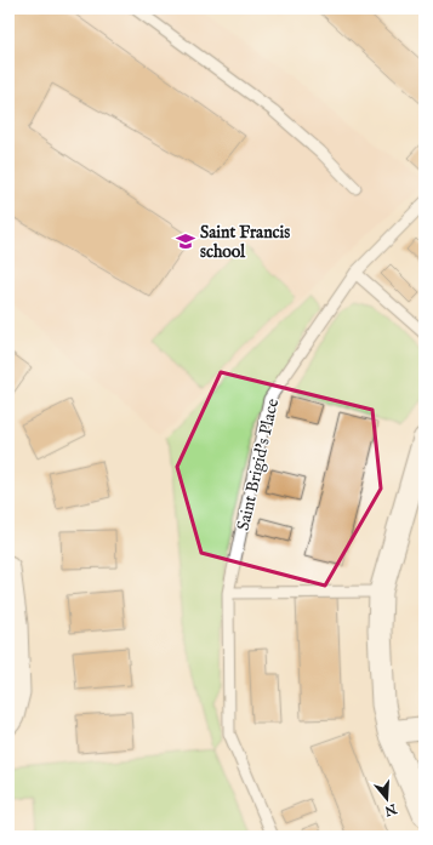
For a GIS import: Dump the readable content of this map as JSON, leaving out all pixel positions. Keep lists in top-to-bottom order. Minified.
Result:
{"streets":{"lane":["Saint Brigid's Place"]},"places":{"school or university":["Saint Francis school"]},"north":"bottom"}
